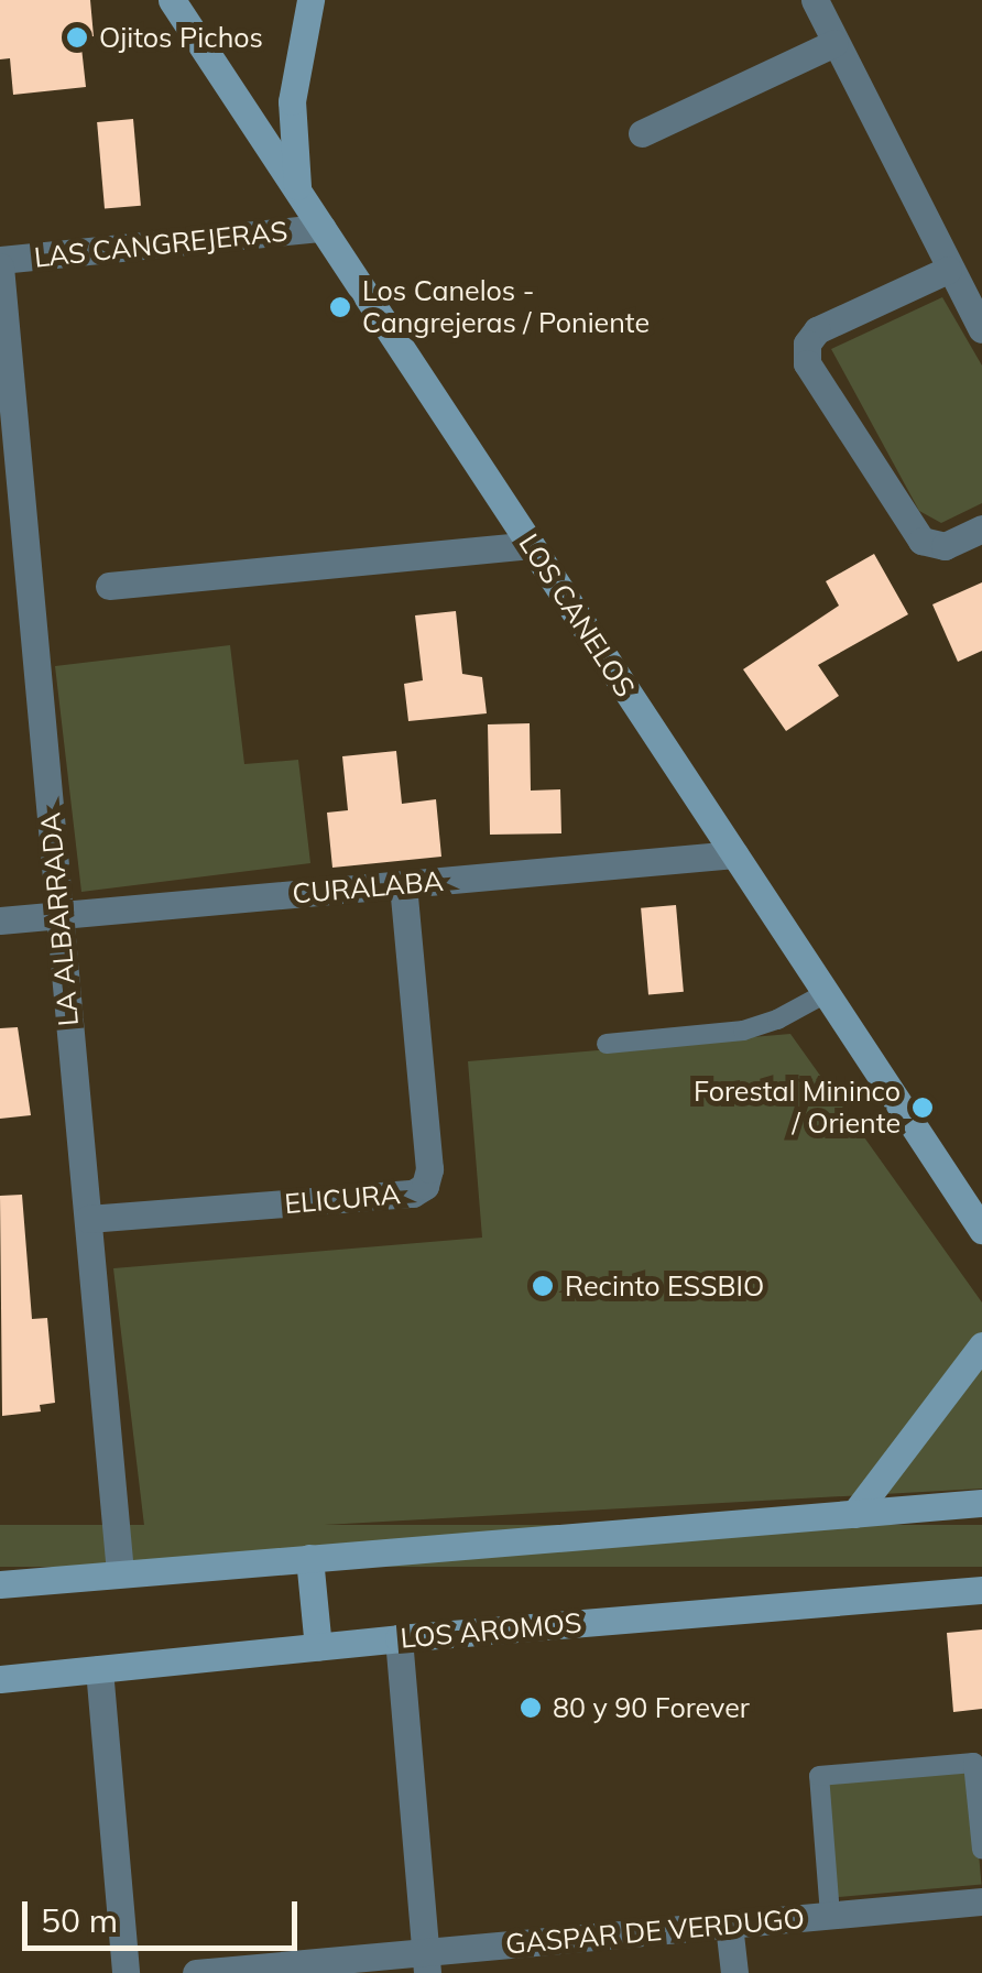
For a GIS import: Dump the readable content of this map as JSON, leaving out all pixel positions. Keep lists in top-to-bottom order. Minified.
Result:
{"streets":{"main road":["LOS CANELOS","LOS AROMOS"],"street":["LAS CANGREJERAS","CURALABA","LA ALBARRADA","ELICURA","GASPAR DE VERDUGO"]},"crossings":[["LAS CANGREJERAS","LOS CANELOS"],["LAS CANGREJERAS","LA ALBARRADA"],["LOS CANELOS","CURALABA"],["CURALABA","LA ALBARRADA"],["CURALABA","ELICURA"],["LA ALBARRADA","ELICURA"]],"places":["Ojitos Pichos","Los Canelos - Cangrejeras / Poniente","Forestal Mininco / Oriente","Recinto ESSBIO","80 y 90 Forever"],"scale_bar":"50 m"}
